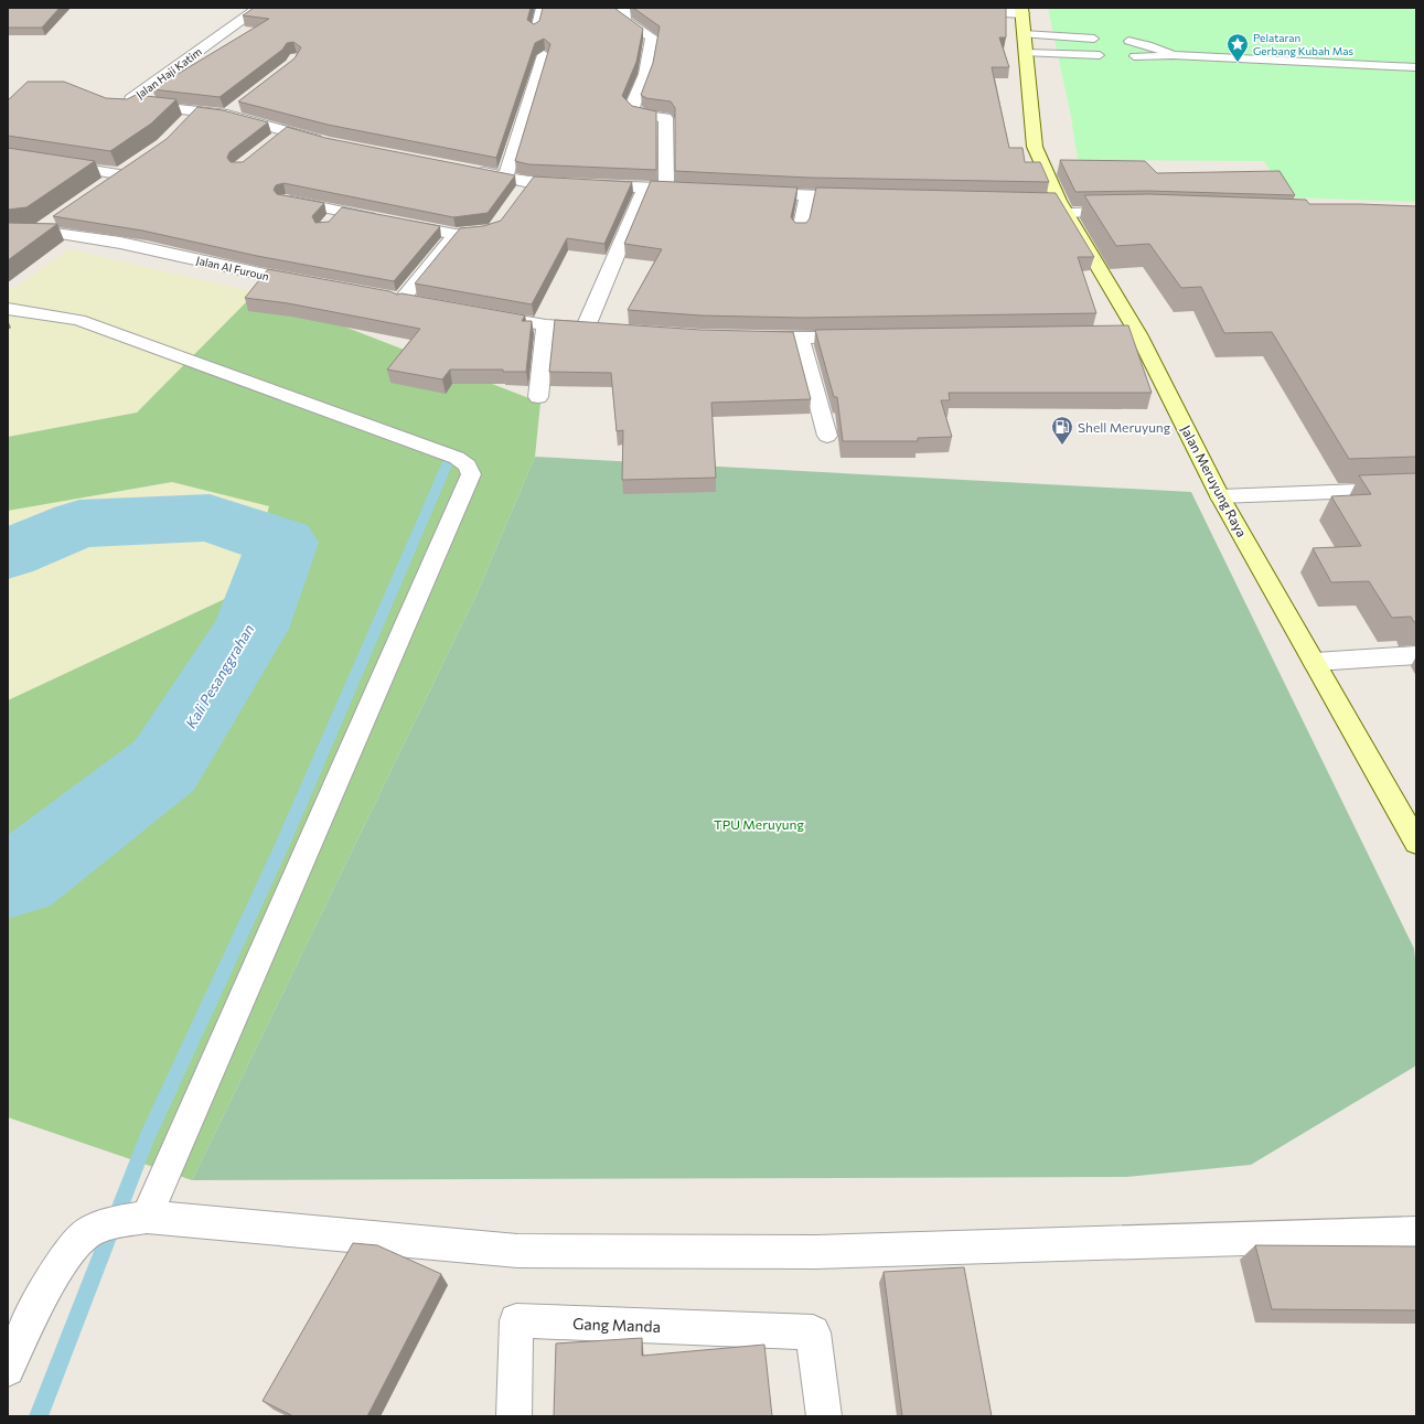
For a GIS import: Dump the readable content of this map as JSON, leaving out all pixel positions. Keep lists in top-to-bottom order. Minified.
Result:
{"streets":{"main road":["Jalan Meruyung Raya"],"street":["Jalan Haji Katim","Jalan Al Furoun","Gang Manda"]},"water":["Kali Pesanggrahan"],"parks":["TPU Meruyung"],"places":{"place":["Pelataran Gerbang Kubah Mas"],"fuel station":["Shell Meruyung"]}}
